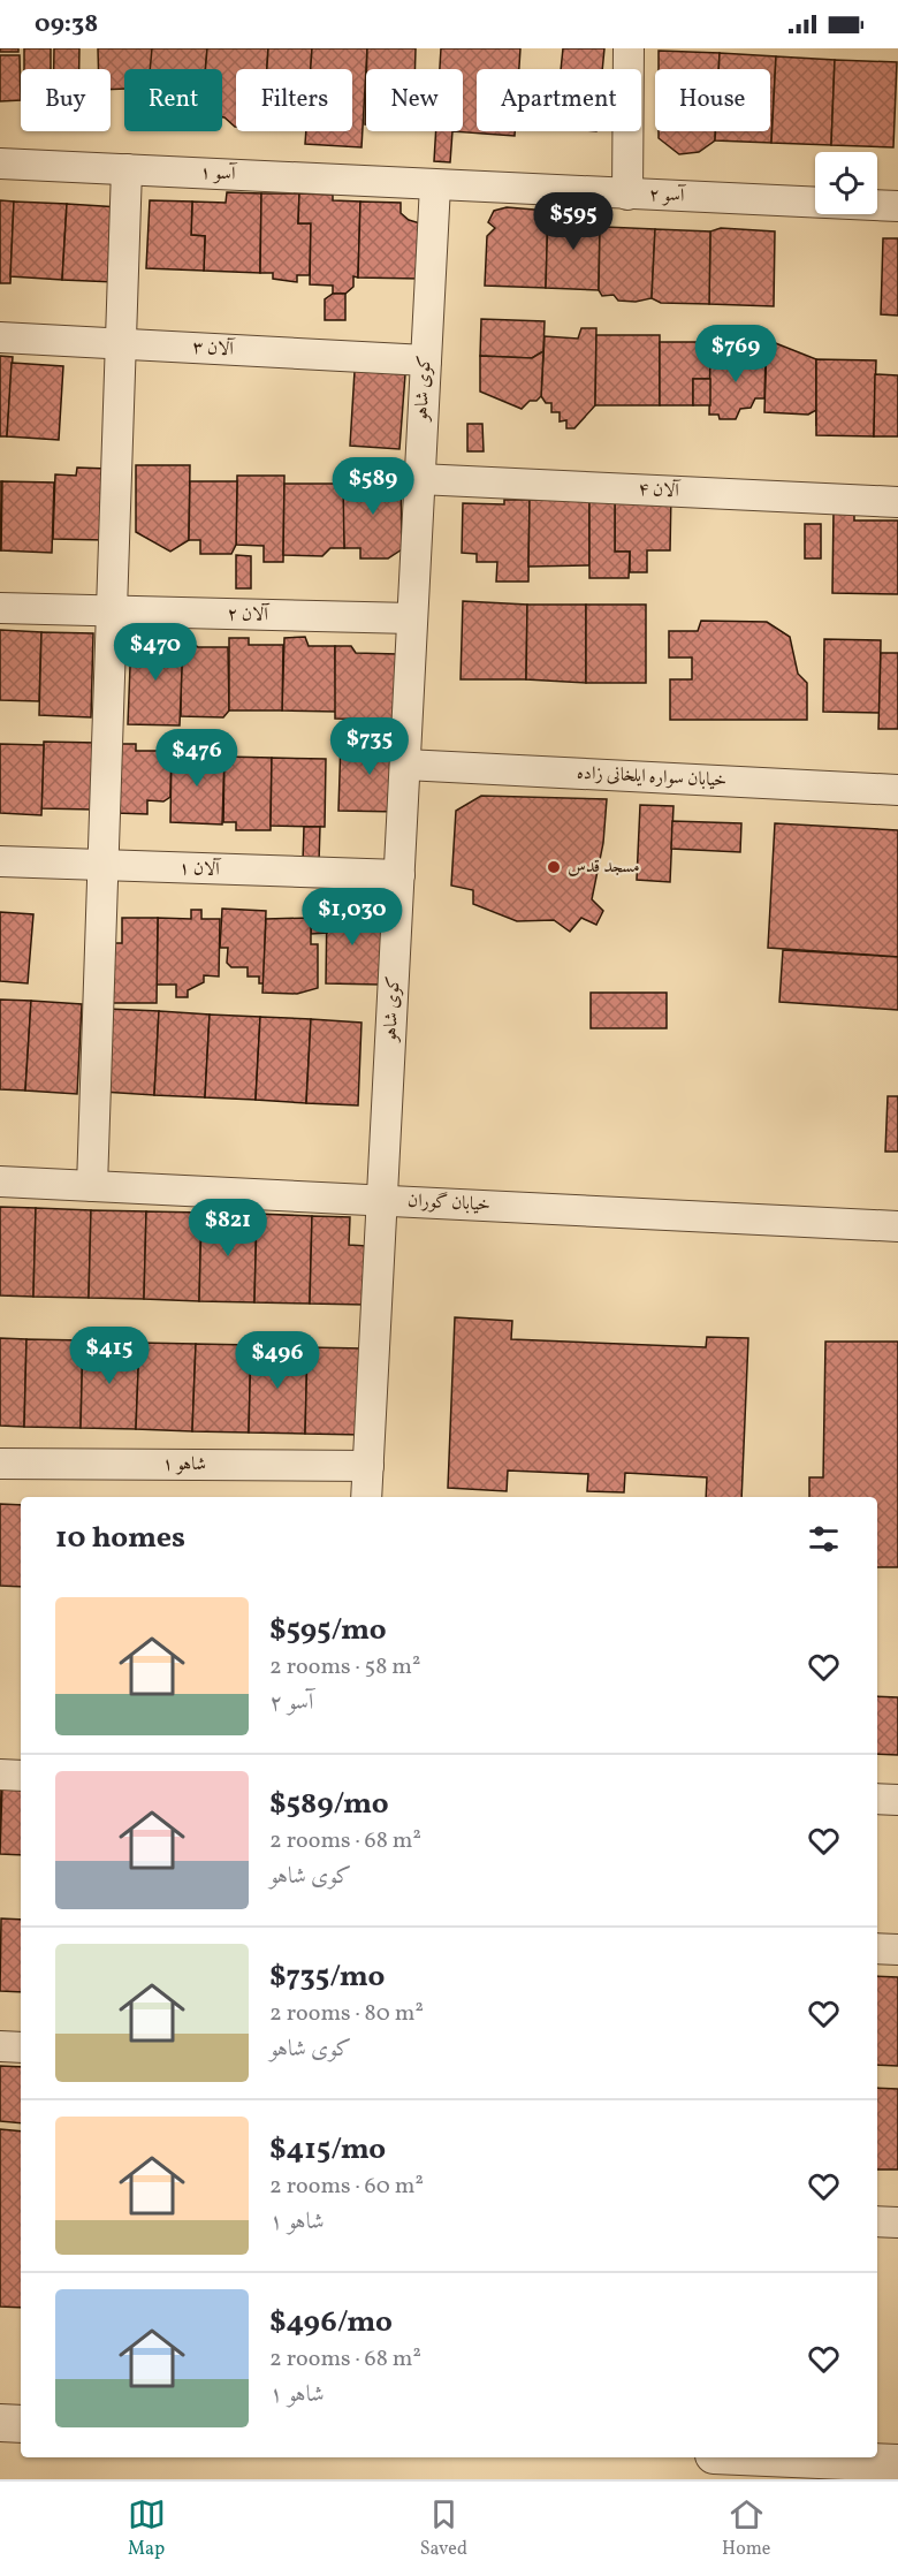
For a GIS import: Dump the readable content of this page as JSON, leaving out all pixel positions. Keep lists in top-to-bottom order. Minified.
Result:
{"streets":{"street":["آسو ۱","آسو ۲","آلان ۳","کوی شاهو","آلان ۴","آلان ۲","خیابان سواره ایلخانی زاده","آلان ۱","خیابان گوران","شاهو ۱"]},"crossings":[["آسو ۱","آسو ۲"],["آسو ۱","کوی شاهو"],["آسو ۲","کوی شاهو"],["آلان ۳","کوی شاهو"],["کوی شاهو","آلان ۴"],["کوی شاهو","آلان ۲"],["کوی شاهو","خیابان سواره ایلخانی زاده"],["کوی شاهو","آلان ۱"],["کوی شاهو","خیابان گوران"],["کوی شاهو","شاهو ۱"]],"places":["مسجد قدس"],"page":{"status":"09:38","chip":["Buy","Rent","Filters","New","Apartment","House"],"price":["$595","$769","$589","$470","$735","$476","$1,030","$821","$415","$496"],"heading":"10 homes","list":[{"name":"$595/mo","note":"2 rooms · 58 m² · آسو ۲"},{"name":"$589/mo","note":"2 rooms · 68 m² · کوی شاهو"},{"name":"$735/mo","note":"2 rooms · 80 m² · کوی شاهو"},{"name":"$415/mo","note":"2 rooms · 60 m² · شاهو ۱"},{"name":"$496/mo","note":"2 rooms · 68 m² · شاهو ۱"}],"tabs":["Map","Saved","Home"]}}
